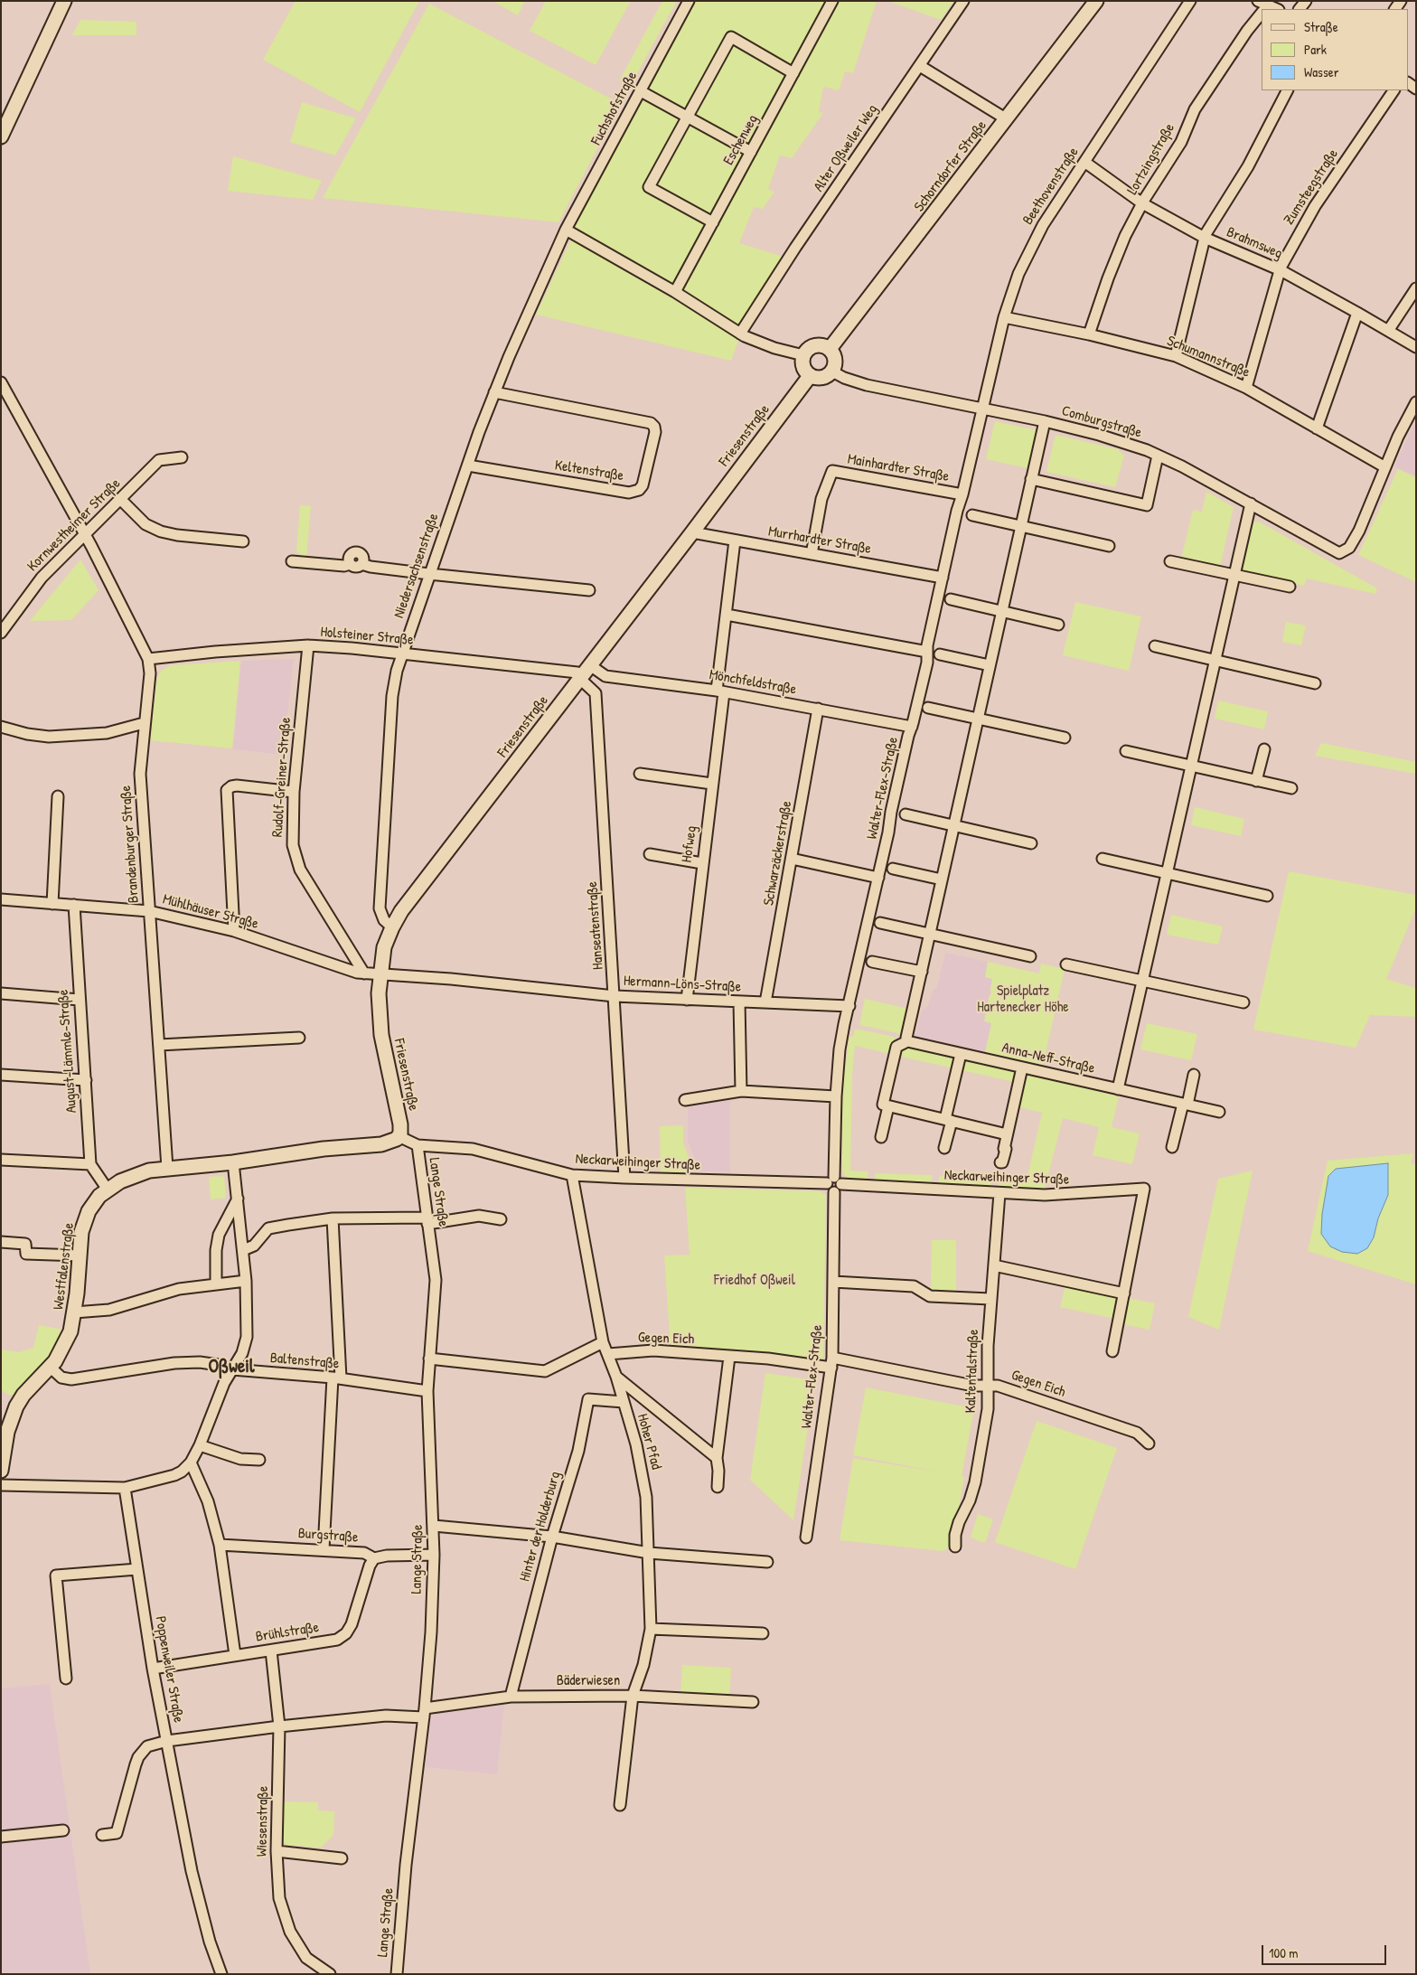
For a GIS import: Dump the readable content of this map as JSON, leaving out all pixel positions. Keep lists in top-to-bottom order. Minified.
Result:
{"streets":{"main road":["Schorndorfer Straße","Friesenstraße","Westfalenstraße"],"street":["Fuchshofstraße","Eschenweg","Alter Oßweiler Weg","Lortzingstraße","Beethovenstraße","Zumsteegstraße","Brahmsweg","Schumannstraße","Comburgstraße","Mainhardter Straße","Keltenstraße","Kornwestheimer Straße","Murrhardter Straße","Niedersachsenstraße","Holsteiner Straße","Mönchfeldstraße","Rudolf-Greiner-Straße","Walter-Flex-Straße","Brandenburger Straße","Hofweg","Schwarzäckerstraße","Mühlhäuser Straße","Hanseatenstraße","Hermann-Löns-Straße","August-Lämmle-Straße","Anna-Neff-Straße","Neckarweihinger Straße","Lange Straße","Gegen Eich","Baltenstraße","Kaltentalstraße","Hoher Pfad","Hinter der Holderburg","Burgstraße","Brühlstraße","Poppenweiler Straße","Bäderwiesen","Wiesenstraße"]},"crossings":[["Fuchshofstraße","Niedersachsenstraße"],["Lortzingstraße","Brahmsweg"],["Lortzingstraße","Schumannstraße"],["Schorndorfer Straße","Comburgstraße"],["Schorndorfer Straße","Friesenstraße"],["Beethovenstraße","Brahmsweg"],["Beethovenstraße","Schumannstraße"],["Beethovenstraße","Comburgstraße"],["Beethovenstraße","Walter-Flex-Straße"],["Zumsteegstraße","Brahmsweg"],["Zumsteegstraße","Schumannstraße"],["Schumannstraße","Comburgstraße"],["Comburgstraße","Friesenstraße"],["Comburgstraße","Walter-Flex-Straße"],["Friesenstraße","Murrhardter Straße"],["Friesenstraße","Niedersachsenstraße"],["Friesenstraße","Holsteiner Straße"],["Friesenstraße","Mönchfeldstraße"],["Friesenstraße","Mühlhäuser Straße"],["Friesenstraße","Hanseatenstraße"],["Friesenstraße","Hermann-Löns-Straße"],["Friesenstraße","Neckarweihinger Straße"],["Friesenstraße","Westfalenstraße"],["Mainhardter Straße","Murrhardter Straße"],["Mainhardter Straße","Walter-Flex-Straße"],["Keltenstraße","Niedersachsenstraße"],["Kornwestheimer Straße","Brandenburger Straße"],["Murrhardter Straße","Walter-Flex-Straße"],["Murrhardter Straße","Hofweg"],["Niedersachsenstraße","Holsteiner Straße"],["Holsteiner Straße","Mönchfeldstraße"],["Holsteiner Straße","Rudolf-Greiner-Straße"],["Holsteiner Straße","Brandenburger Straße"],["Holsteiner Straße","Hanseatenstraße"],["Mönchfeldstraße","Walter-Flex-Straße"],["Mönchfeldstraße","Hofweg"],["Mönchfeldstraße","Schwarzäckerstraße"],["Mönchfeldstraße","Hanseatenstraße"],["Rudolf-Greiner-Straße","Mühlhäuser Straße"],["Walter-Flex-Straße","Hermann-Löns-Straße"],["Walter-Flex-Straße","Neckarweihinger Straße"],["Walter-Flex-Straße","Gegen Eich"],["Brandenburger Straße","Mühlhäuser Straße"],["Brandenburger Straße","Westfalenstraße"],["Hofweg","Hermann-Löns-Straße"],["Schwarzäckerstraße","Hermann-Löns-Straße"],["Mühlhäuser Straße","Hermann-Löns-Straße"],["Mühlhäuser Straße","August-Lämmle-Straße"],["Hanseatenstraße","Hermann-Löns-Straße"],["Hanseatenstraße","Neckarweihinger Straße"],["Neckarweihinger Straße","Lange Straße"],["Neckarweihinger Straße","Westfalenstraße"],["Neckarweihinger Straße","Kaltentalstraße"],["Neckarweihinger Straße","Hoher Pfad"],["Lange Straße","Baltenstraße"],["Lange Straße","Burgstraße"],["Lange Straße","Bäderwiesen"],["Westfalenstraße","Baltenstraße"],["Gegen Eich","Kaltentalstraße"],["Gegen Eich","Hoher Pfad"],["Hoher Pfad","Hinter der Holderburg"],["Hoher Pfad","Bäderwiesen"],["Hinter der Holderburg","Bäderwiesen"],["Burgstraße","Brühlstraße"],["Brühlstraße","Poppenweiler Straße"],["Brühlstraße","Wiesenstraße"],["Poppenweiler Straße","Bäderwiesen"],["Bäderwiesen","Wiesenstraße"]],"districts":["Oßweil"],"parks":["Spielplatz Hartenecker Höhe","Friedhof Oßweil"],"legend":["Straße","Park","Wasser"],"scale_bar":"100 m"}
